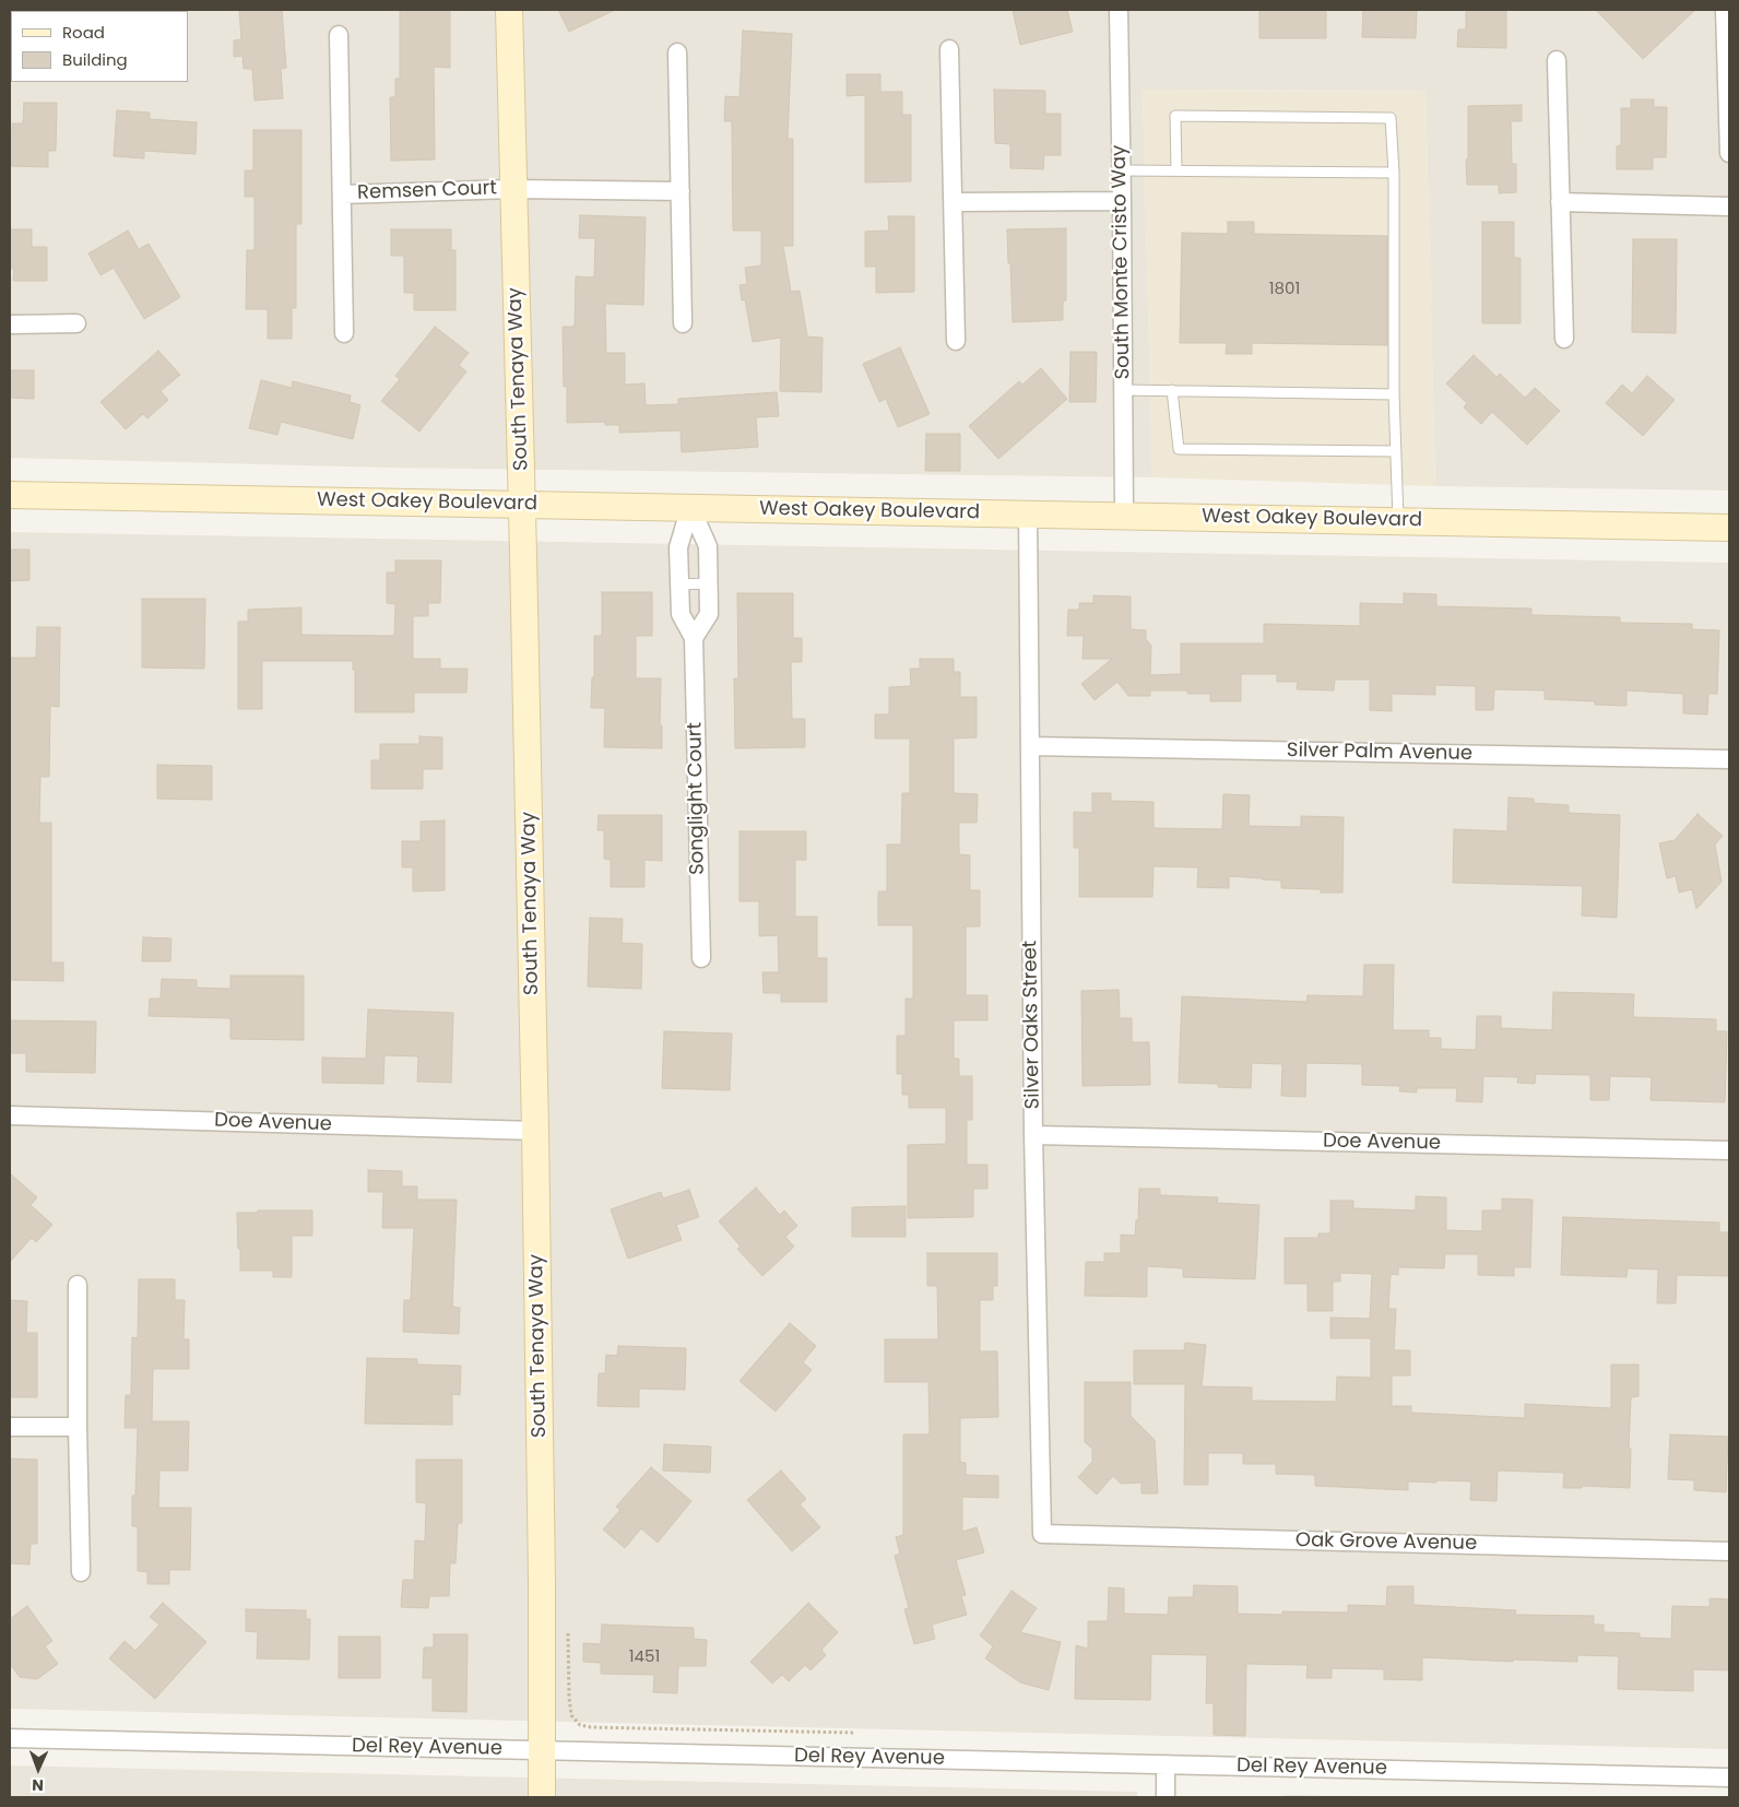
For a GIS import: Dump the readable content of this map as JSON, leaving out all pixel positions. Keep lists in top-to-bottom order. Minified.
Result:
{"streets":{"street":["Remsen Court","South Monte Cristo Way","South Tenaya Way","West Oakey Boulevard","Silver Palm Avenue","Songlight Court","Silver Oaks Street","Doe Avenue","Oak Grove Avenue","Del Rey Avenue"]},"crossings":[["Remsen Court","South Tenaya Way"],["South Monte Cristo Way","West Oakey Boulevard"],["South Tenaya Way","West Oakey Boulevard"],["South Tenaya Way","Doe Avenue"],["South Tenaya Way","Del Rey Avenue"],["West Oakey Boulevard","Songlight Court"],["West Oakey Boulevard","Silver Oaks Street"],["Silver Palm Avenue","Silver Oaks Street"],["Silver Oaks Street","Doe Avenue"],["Silver Oaks Street","Oak Grove Avenue"]],"house_numbers":["1801","1451"],"legend":["Road","Building"],"north":"bottom"}
